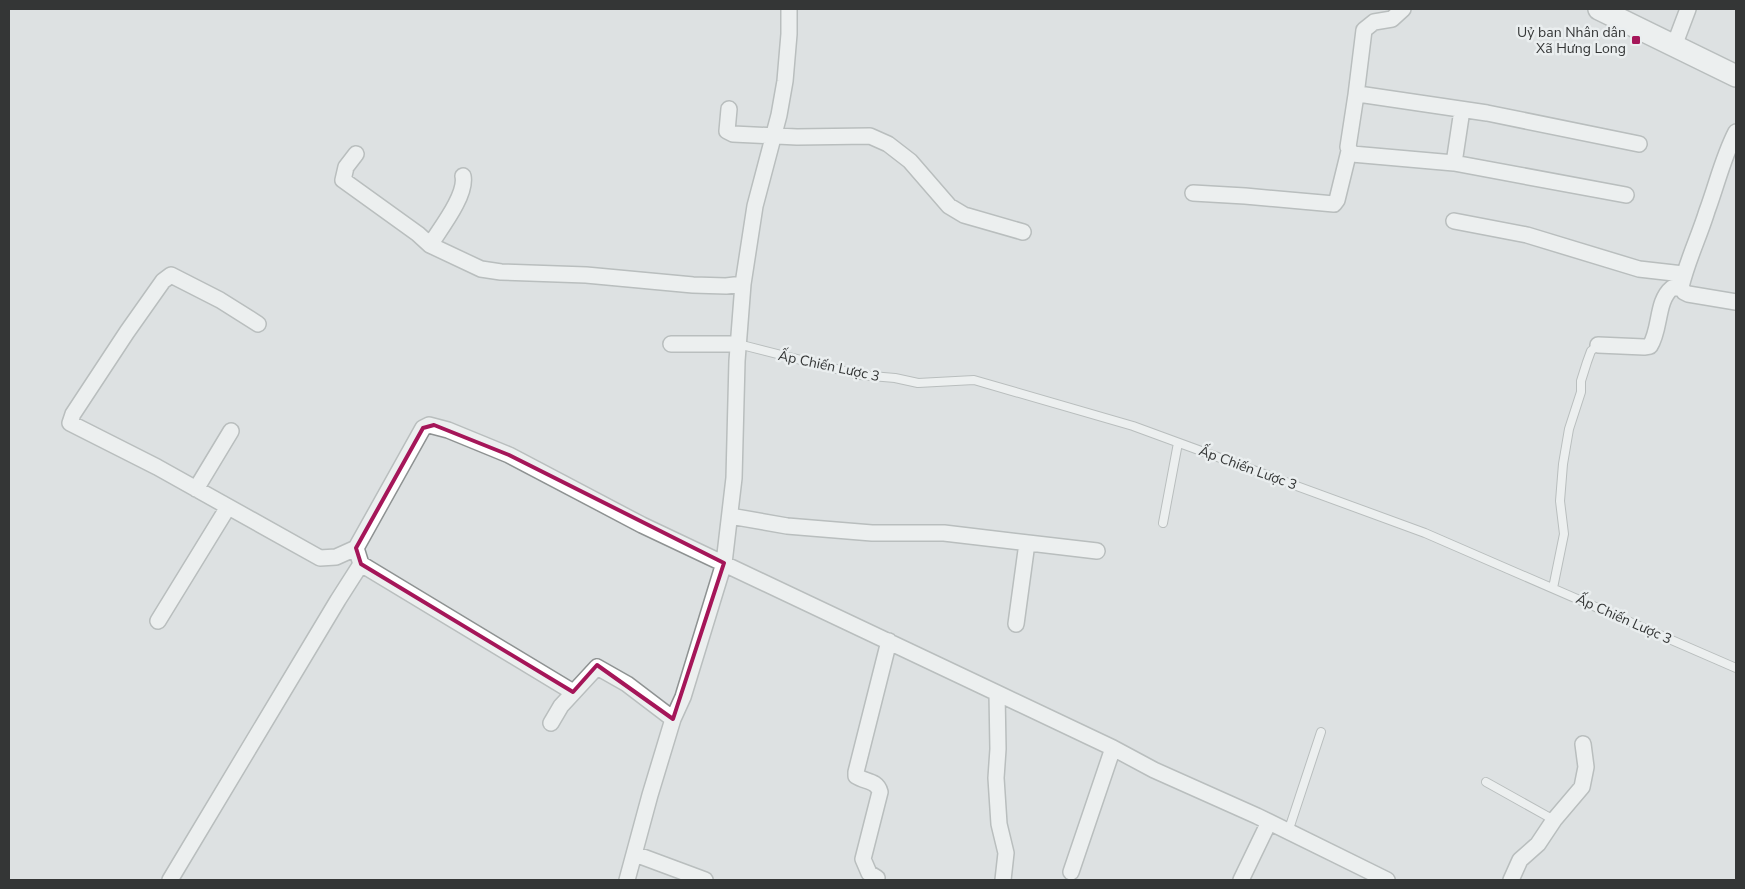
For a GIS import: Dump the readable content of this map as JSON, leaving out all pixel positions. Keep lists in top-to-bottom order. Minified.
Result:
{"streets":{"lane":["Ấp Chiến Lược 3"]},"places":{"transit":["Uỷ ban Nhân dân Xã Hưng Long"]}}
